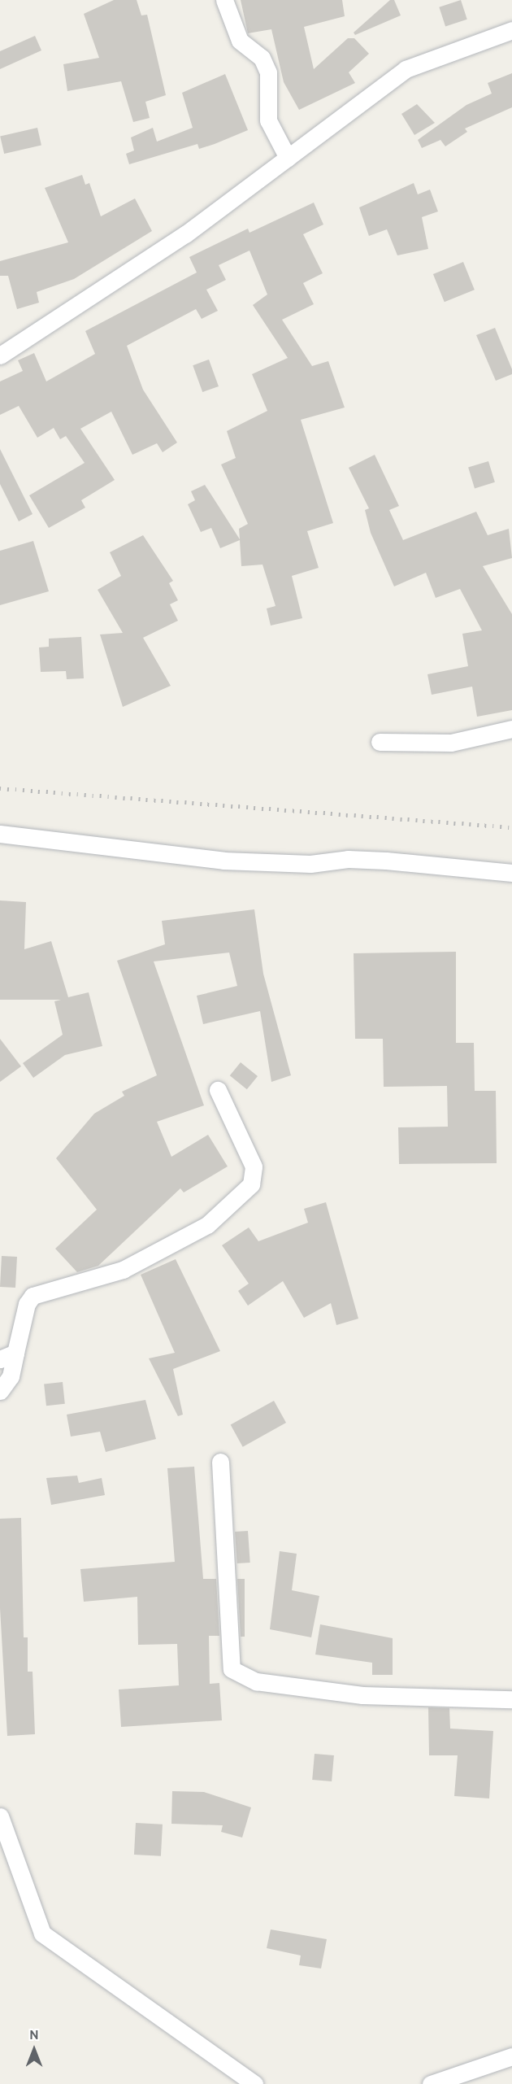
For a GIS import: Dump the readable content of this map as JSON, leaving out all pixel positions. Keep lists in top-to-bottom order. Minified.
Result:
{"north":"top"}
